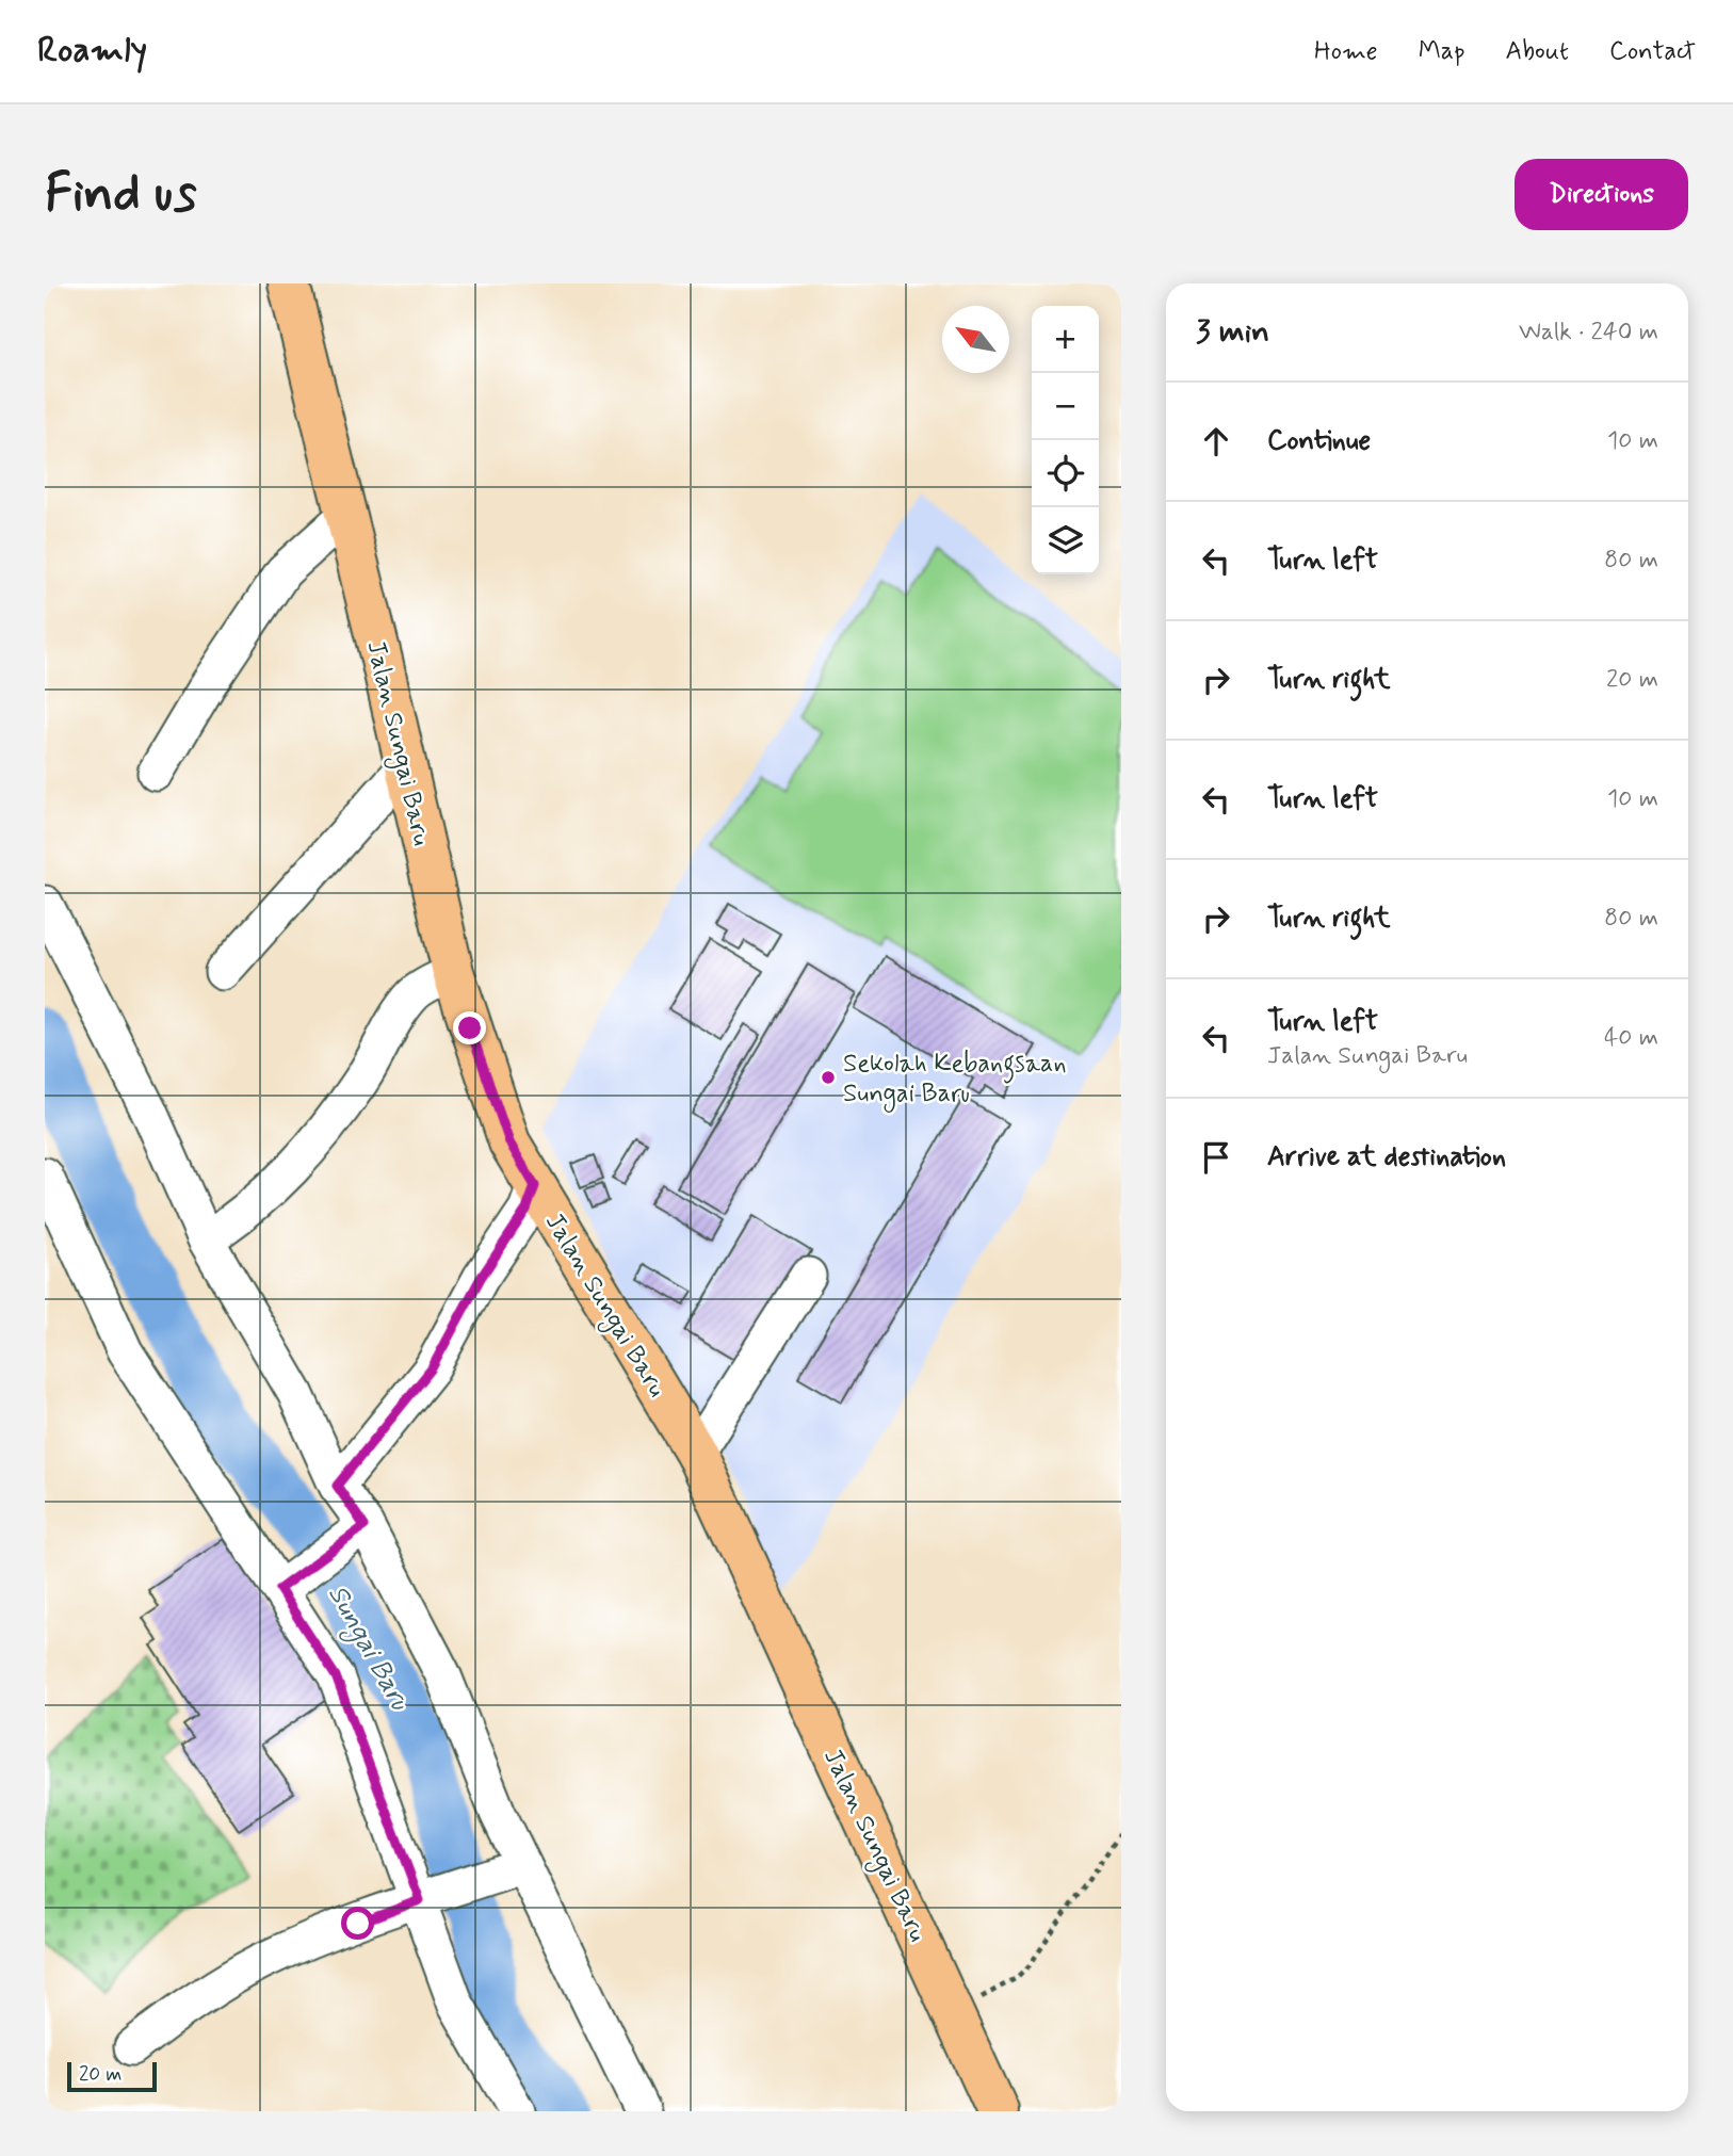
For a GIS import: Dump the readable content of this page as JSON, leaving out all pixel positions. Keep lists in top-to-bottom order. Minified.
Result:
{"streets":{"main road":["Jalan Sungai Baru"]},"water":["Sungai Baru"],"places":["Sekolah Kebangsaan Sungai Baru"],"scale_bar":"20 m","north":"top left","page":{"header":"Roamly","nav":["Home","Map","About","Contact"],"buttons":"Directions","title":"Find us","heading":["3 min","Walk · 240 m"],"map_buttons":["+","−"],"list":[["Continue","10 m"],["Turn left","80 m"],["Turn right","20 m"],["Turn left","10 m"],["Turn right","80 m"],["Turn left","Jalan Sungai Baru","40 m"],"Arrive at destination"],"scale":"20 m"}}
